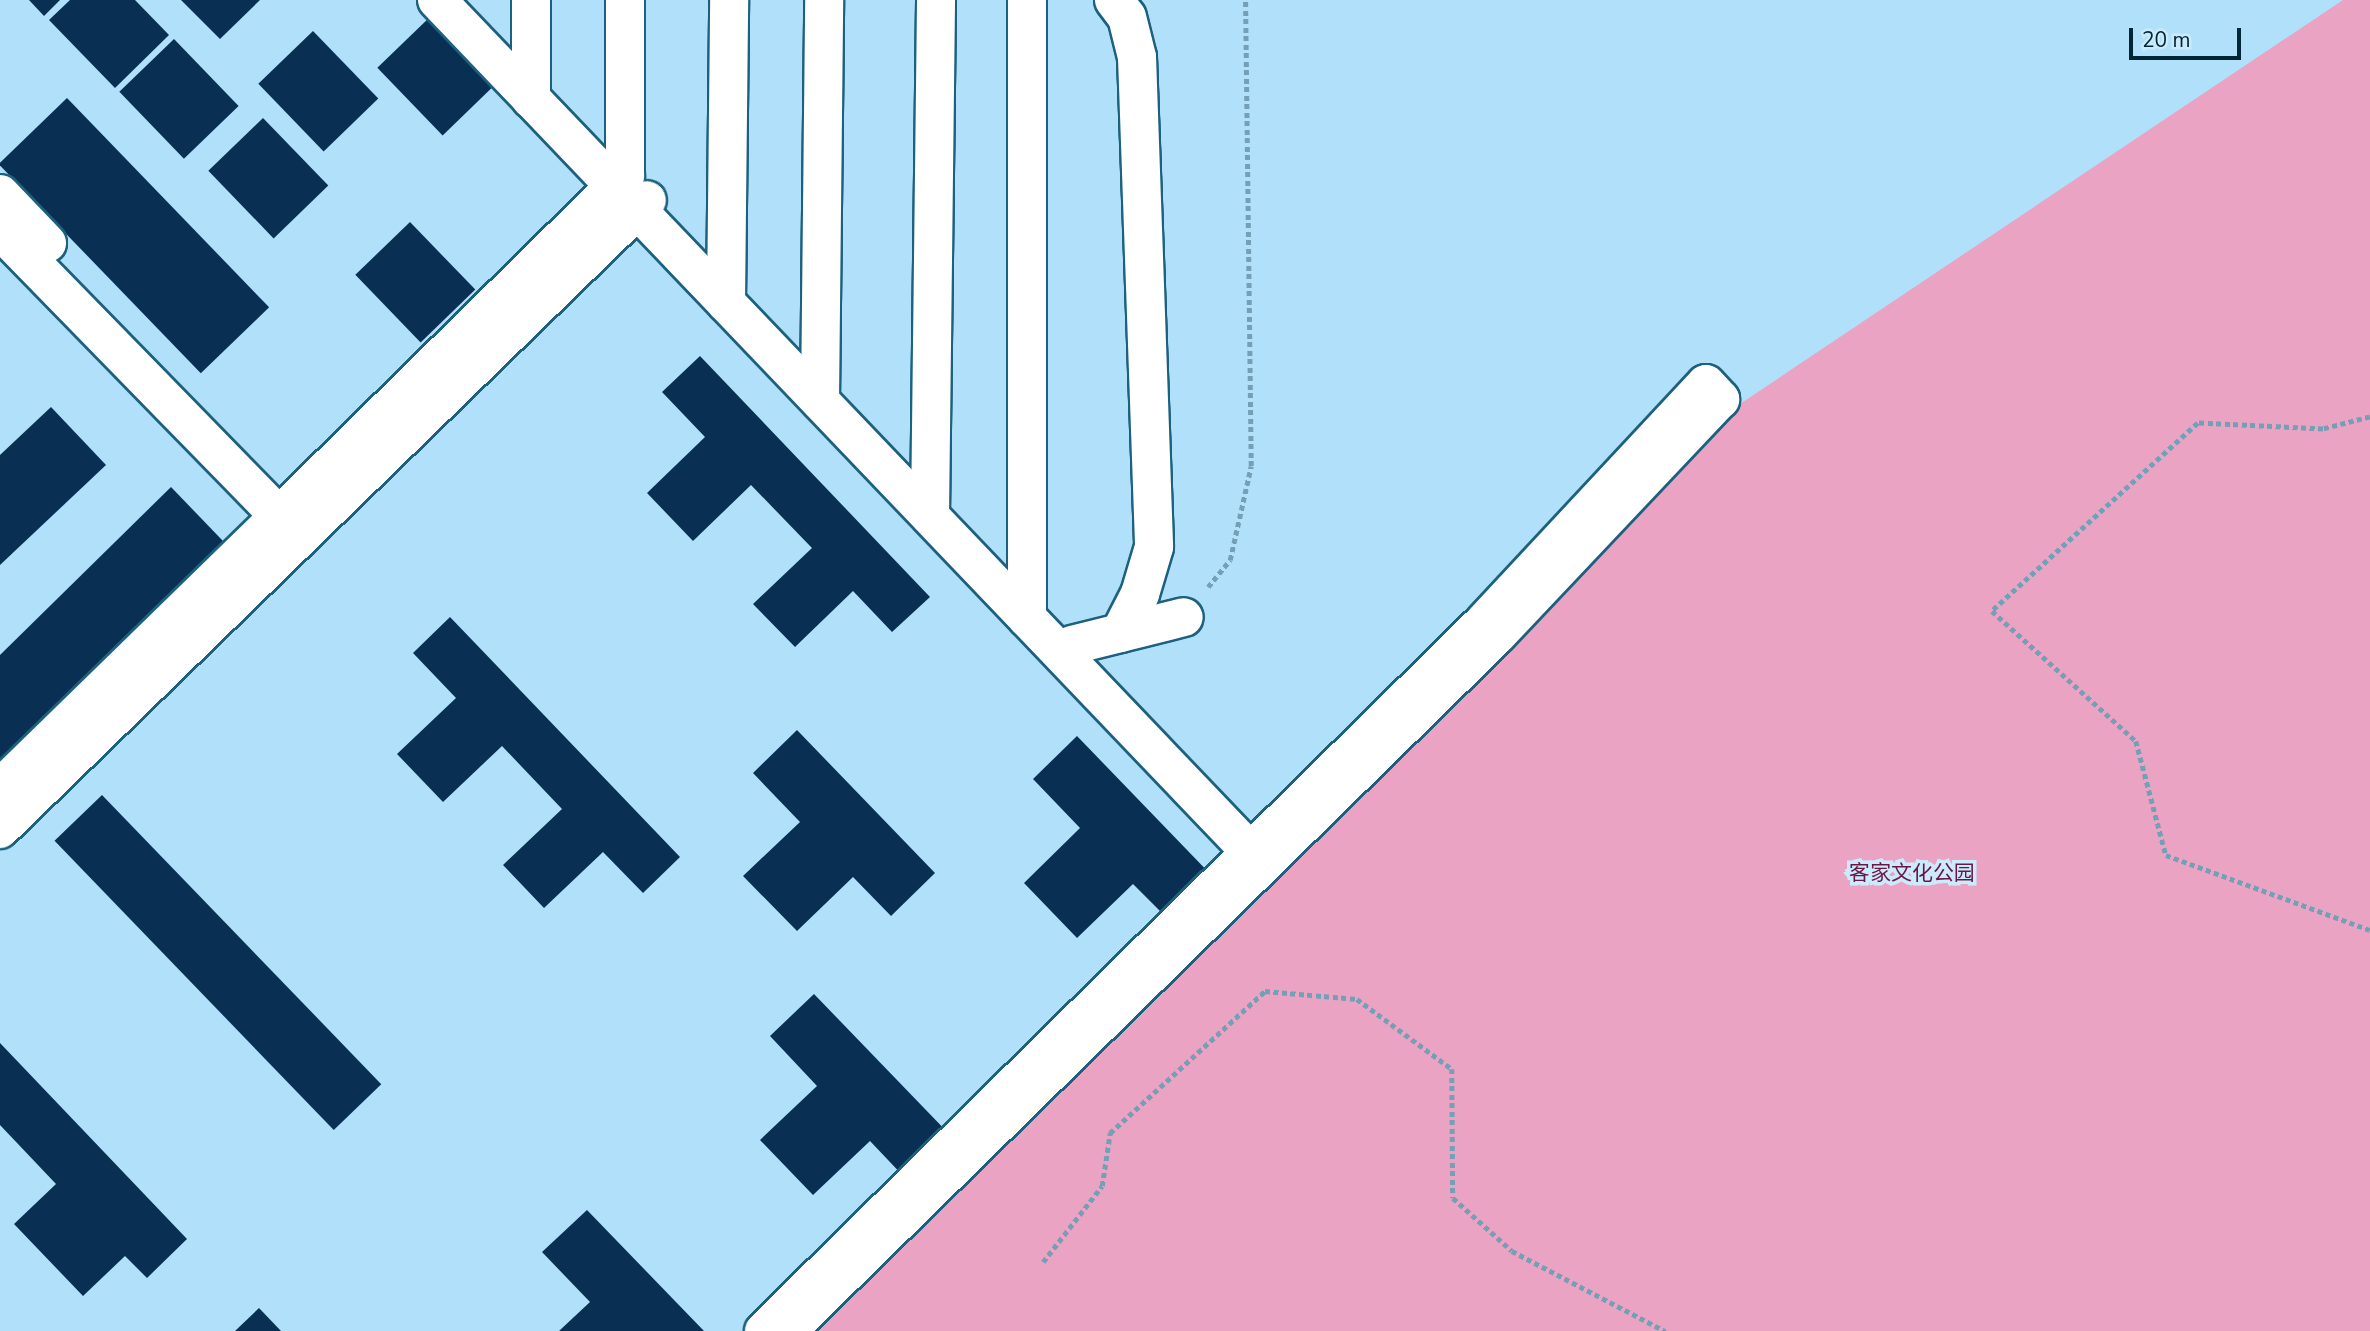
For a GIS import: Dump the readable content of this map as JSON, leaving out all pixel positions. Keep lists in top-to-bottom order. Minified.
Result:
{"parks":["客家文化公园"],"scale_bar":"20 m"}
